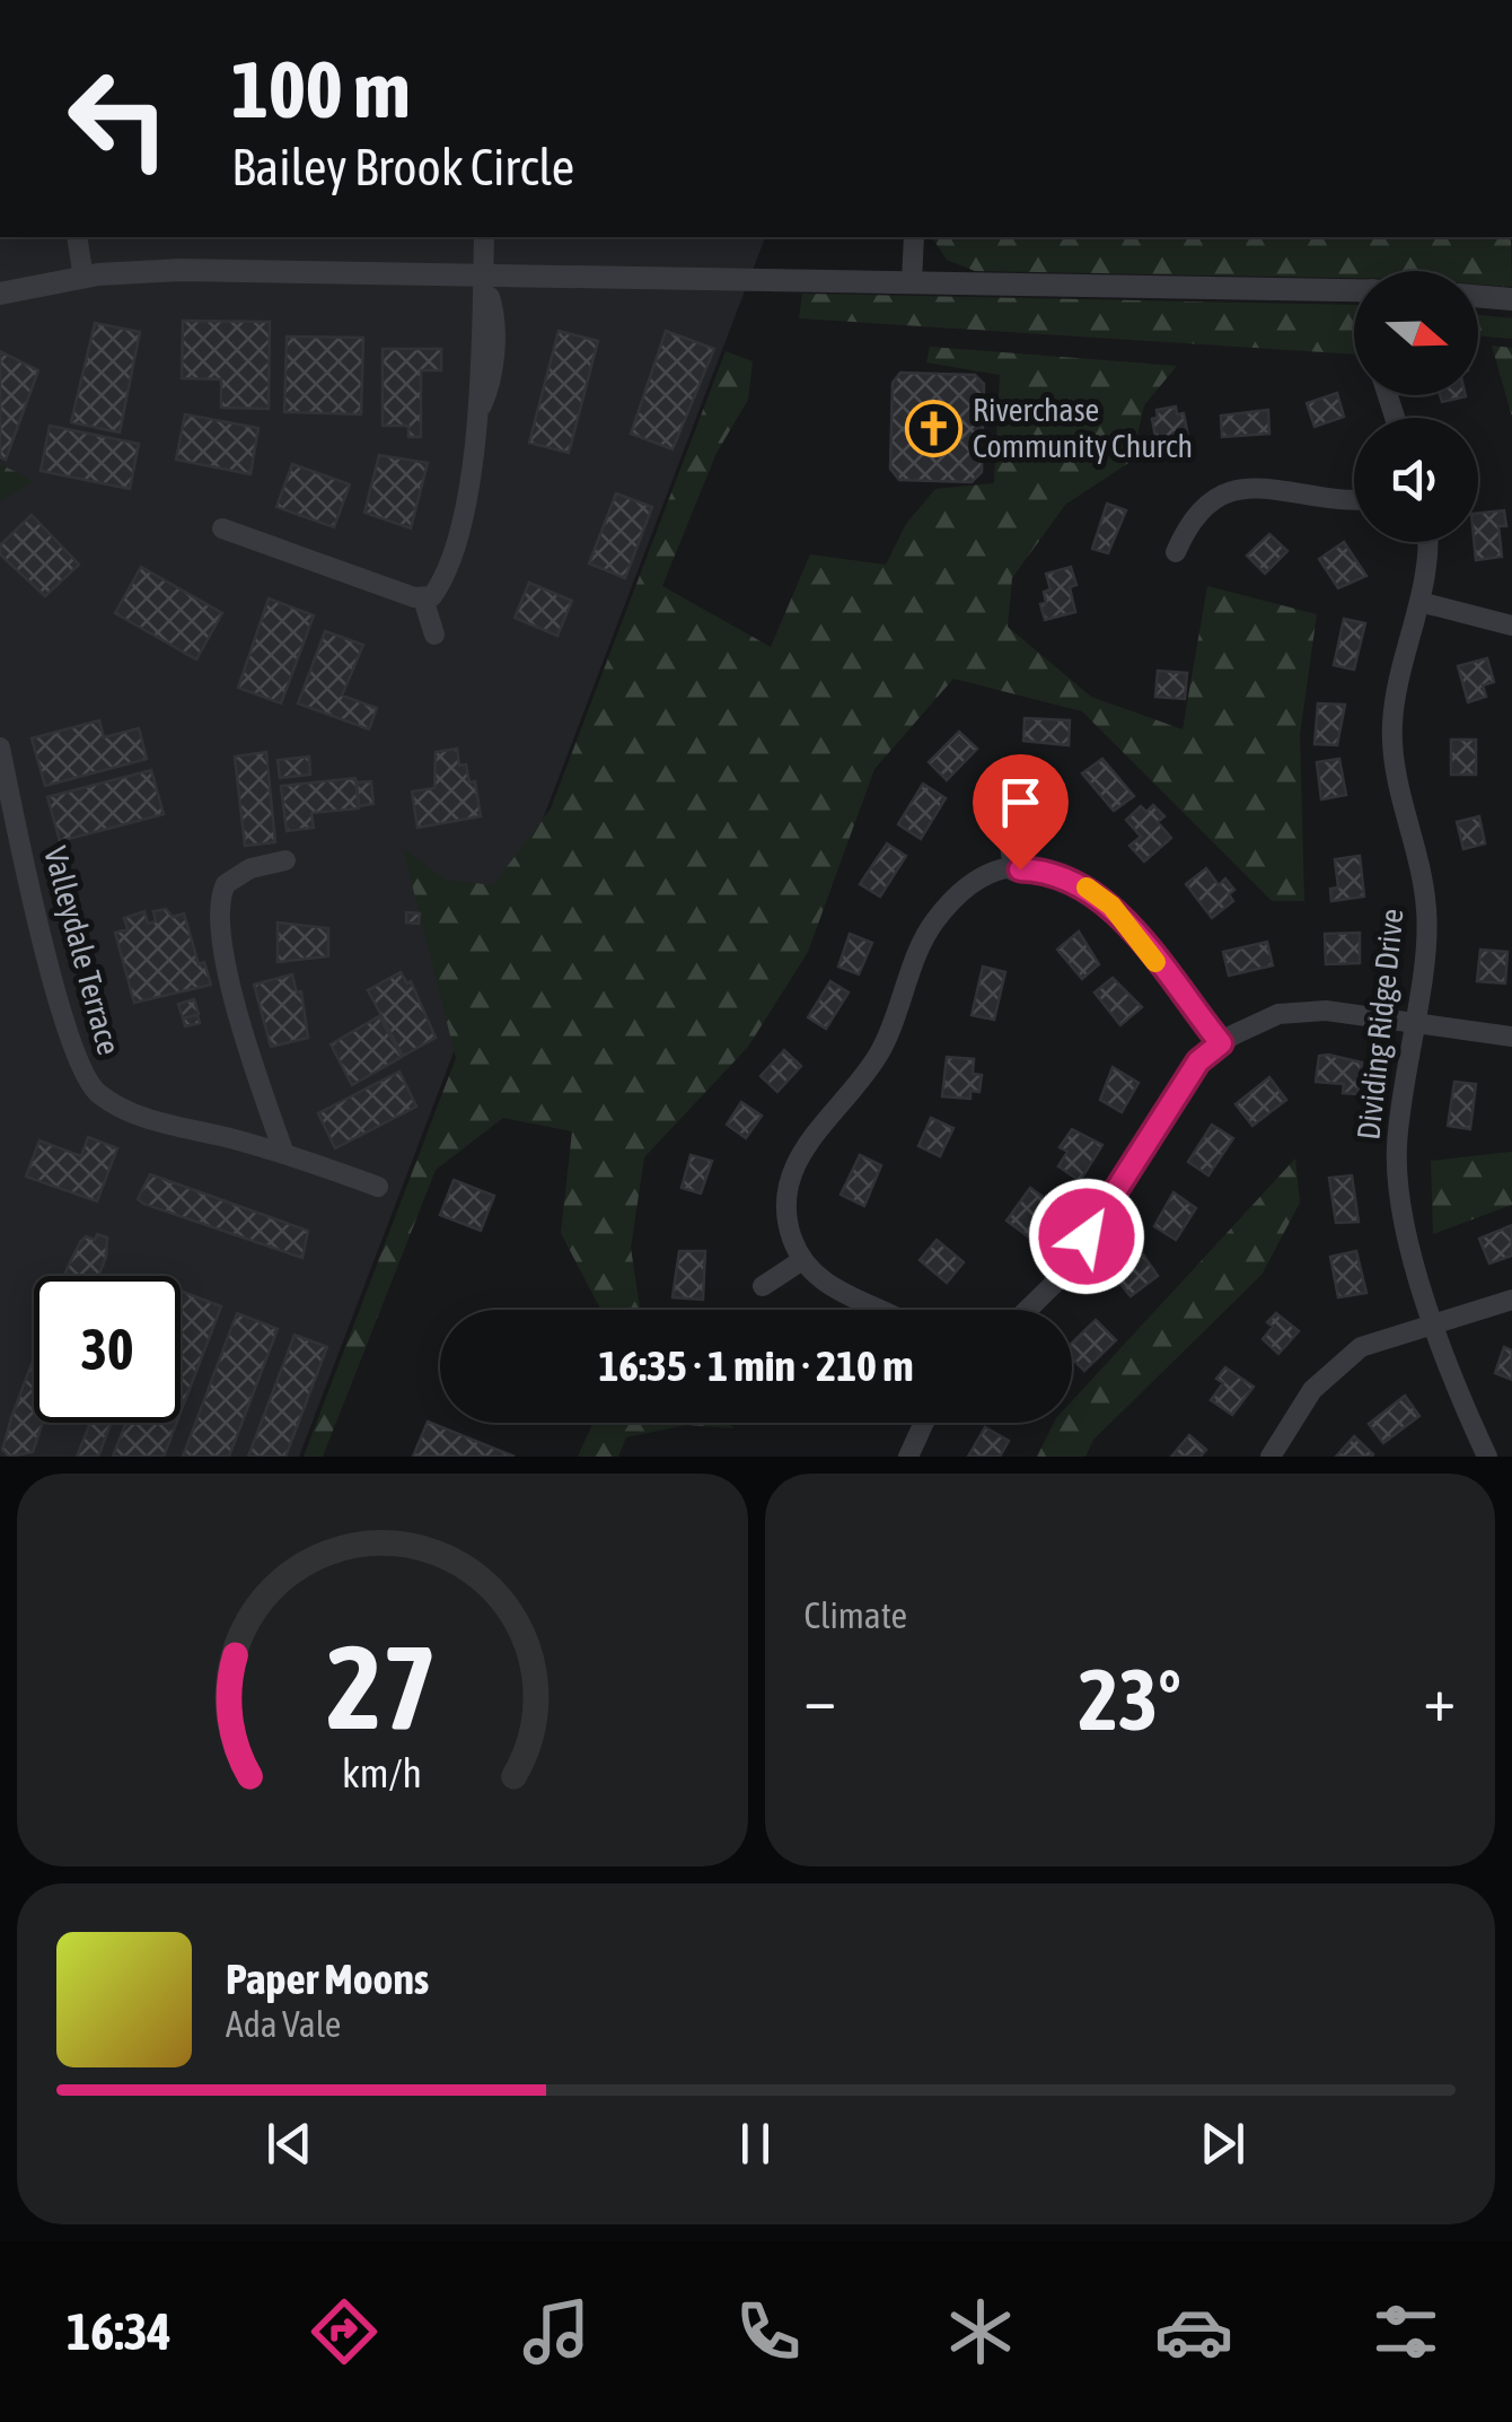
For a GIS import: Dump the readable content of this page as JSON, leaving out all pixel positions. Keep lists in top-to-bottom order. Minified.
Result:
{"streets":{"street":["Valleydale Terrace","Dividing Ridge Drive"]},"places":{"church":["Riverchase Community Church"]},"north":"right","page":{"turn":["100 m","Bailey Brook Circle"],"limit":"30","trip":"16:35 · 1 min · 210 m","tile":"Climate","heat":["−","23°","+"],"song":["Paper Moons","Ada Vale"],"tabs":"16:34","gauge":["27","km/h"]}}
